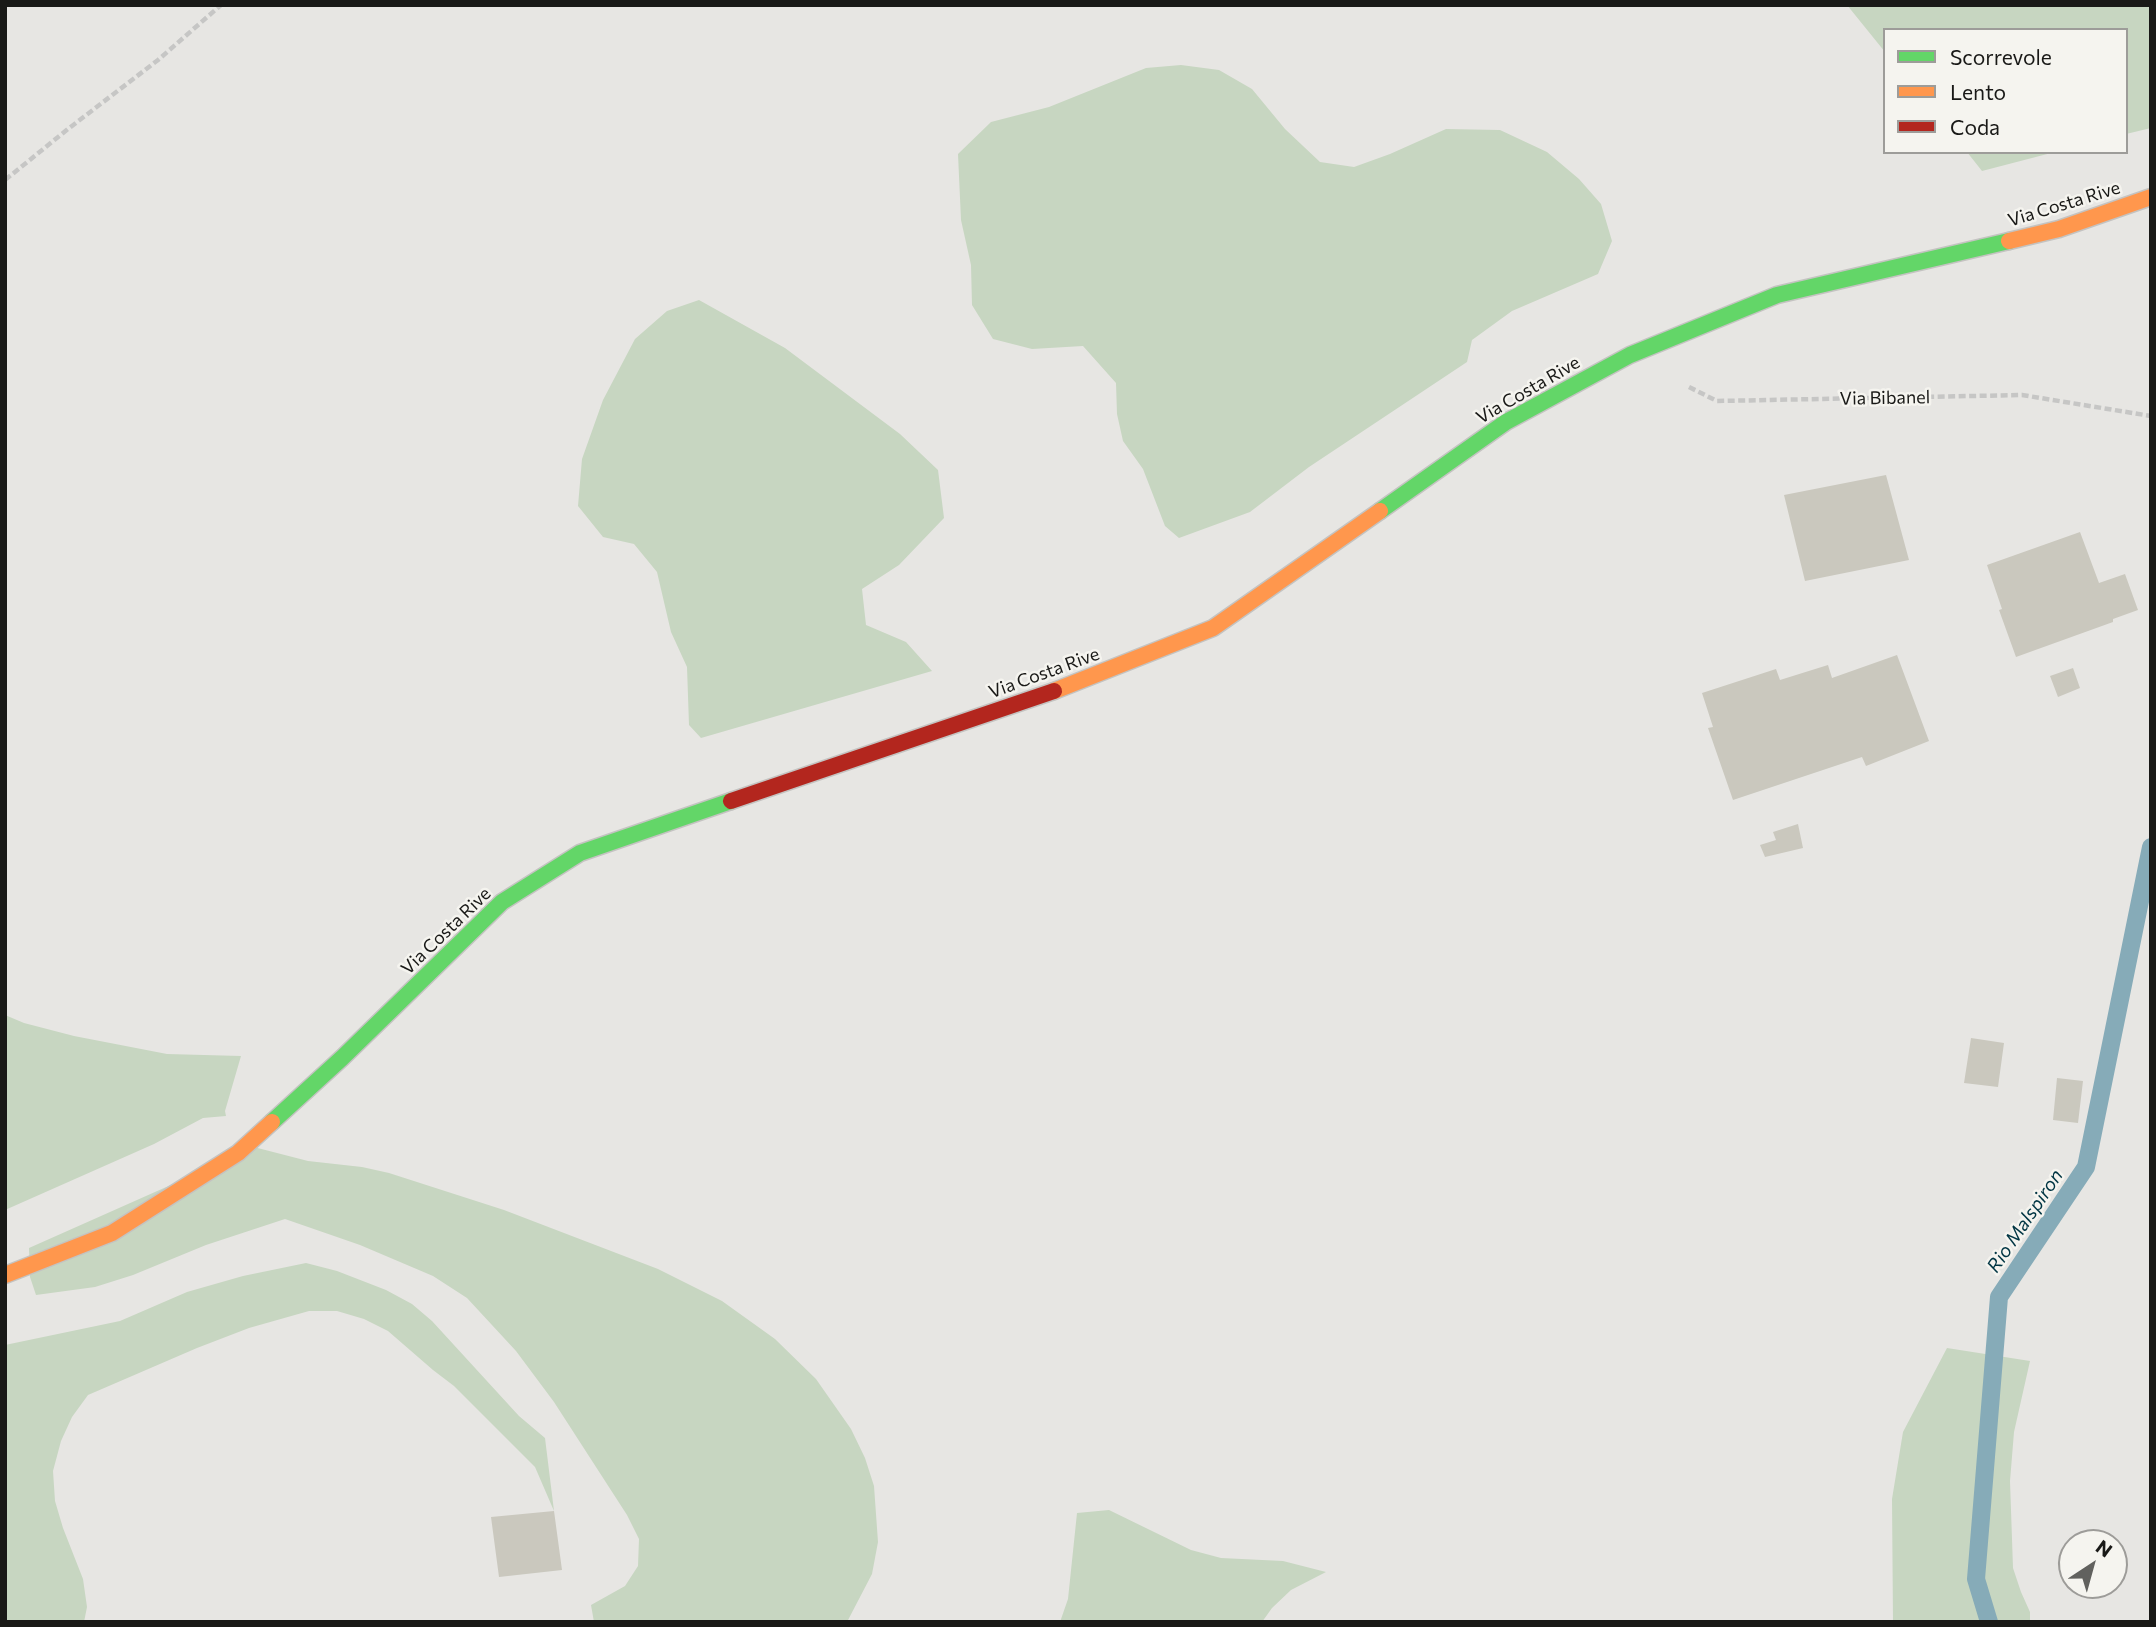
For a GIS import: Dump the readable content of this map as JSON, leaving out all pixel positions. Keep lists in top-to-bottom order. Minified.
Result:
{"streets":{"street":["Via Costa Rive"],"path":["Via Bibanel"]},"crossings":[["Via Costa Rive","Via Bibanel"]],"water":["Rio Malspiron"],"legend":["Scorrevole","Lento","Coda"],"north":"top right"}
